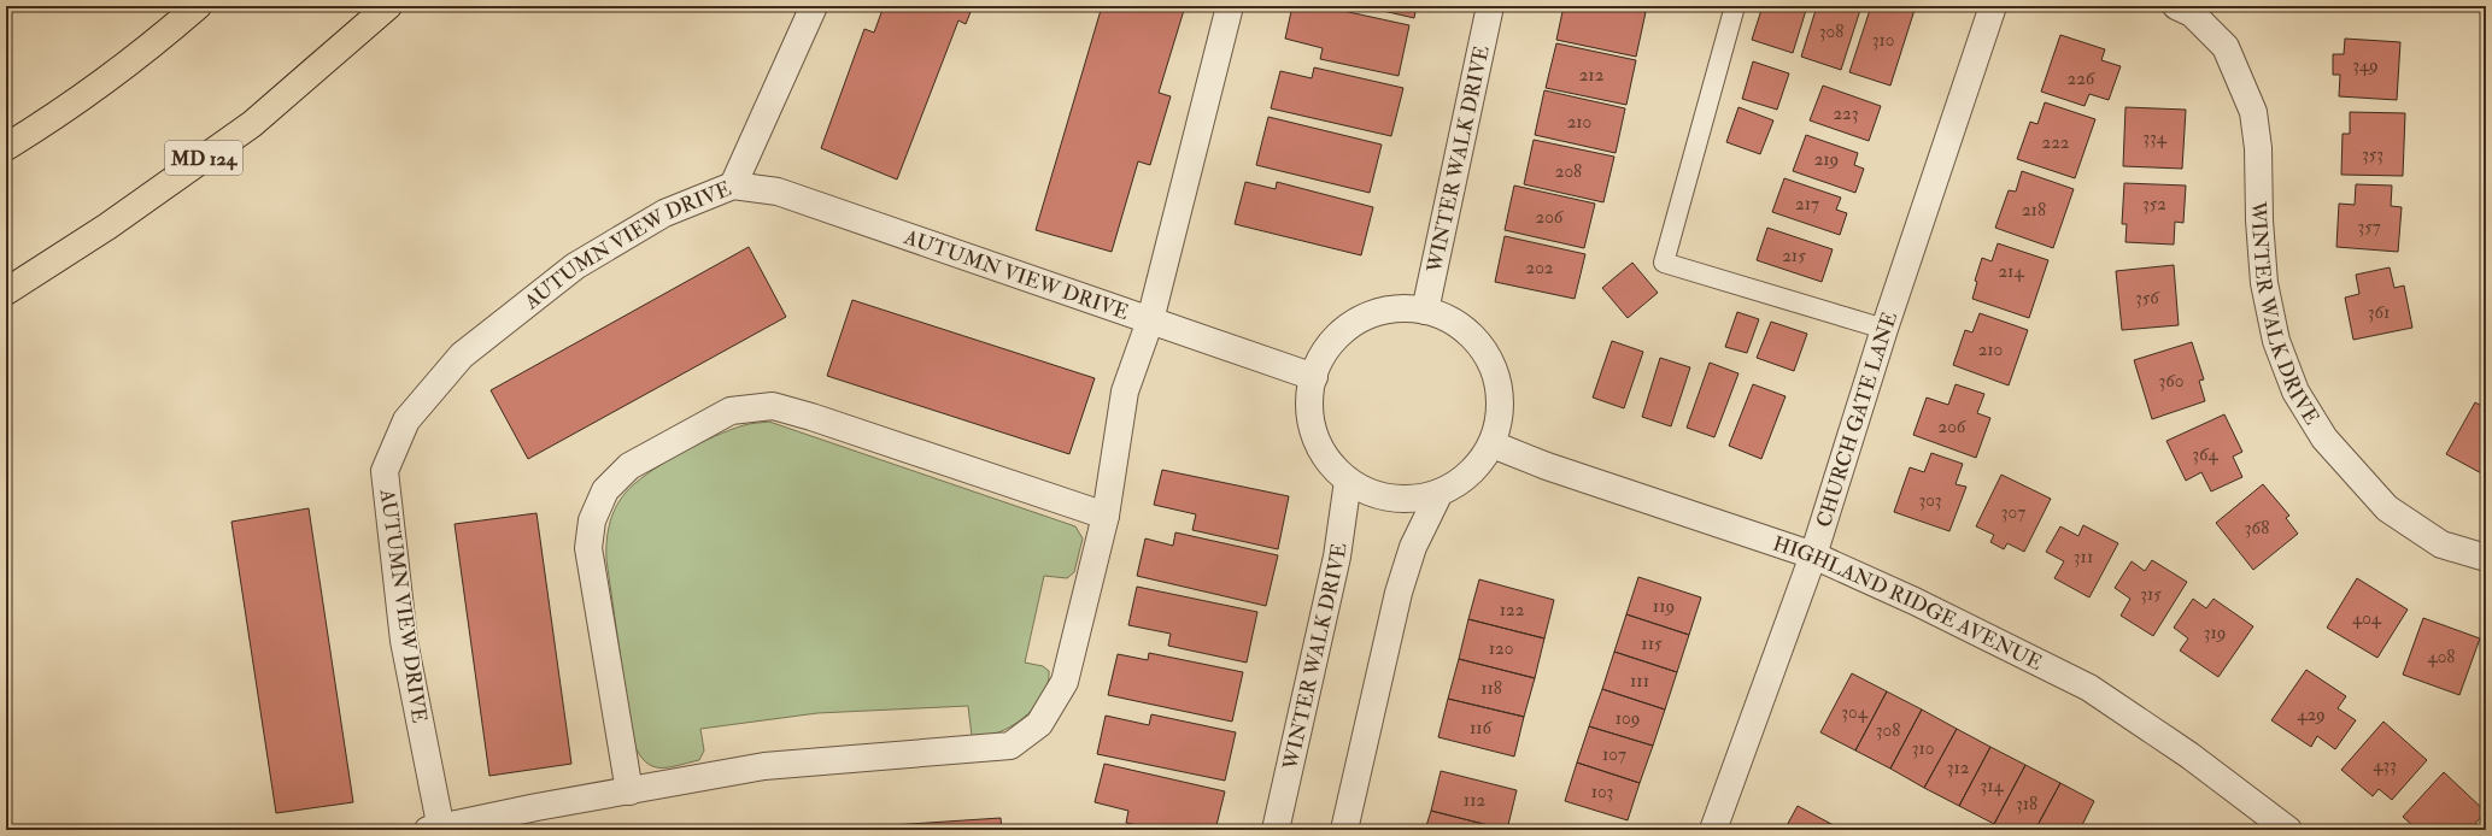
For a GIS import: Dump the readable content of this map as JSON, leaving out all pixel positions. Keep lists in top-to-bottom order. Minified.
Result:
{"streets":{"main road":["MD 124"],"street":["WINTER WALK DRIVE","AUTUMN VIEW DRIVE","CHURCH GATE LANE","HIGHLAND RIDGE AVENUE"]},"crossings":[["CHURCH GATE LANE","HIGHLAND RIDGE AVENUE"]],"house_numbers":["308","310","349","212","226","223","210","334","222","353","219","208","217","352","218","206","357","215","202","214","356","361","210","360","206","364","303","307","368","311","315","119","122","404","319","115","120","408","111","118","304","429","109","116","308","310","107","433","312","314","103","112","318"]}
